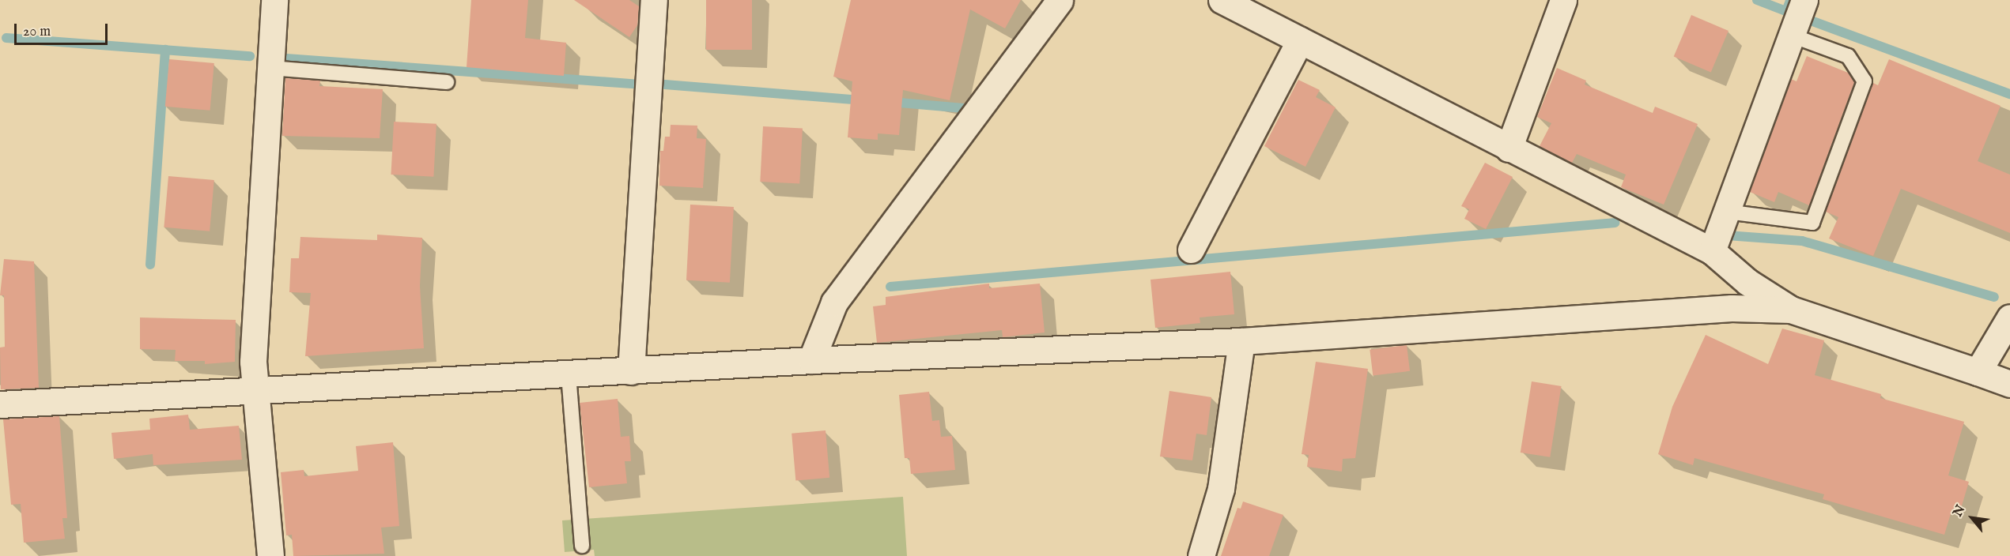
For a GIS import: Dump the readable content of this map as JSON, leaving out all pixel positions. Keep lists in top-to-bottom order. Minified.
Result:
{"scale_bar":"20 m","north":"top left"}
